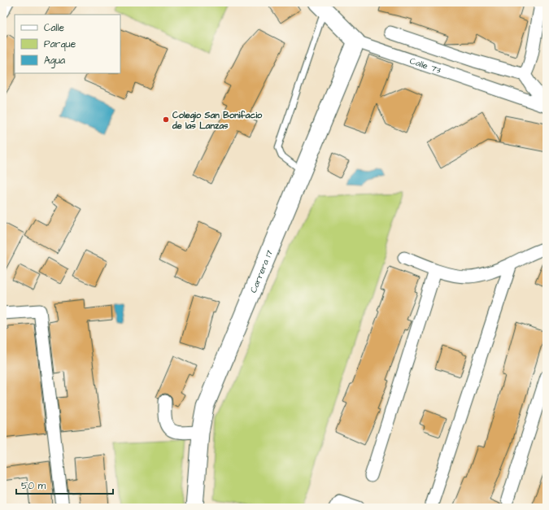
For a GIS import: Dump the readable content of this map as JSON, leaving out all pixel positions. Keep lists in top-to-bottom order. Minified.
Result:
{"streets":{"street":["Calle 73","Carrera 17"]},"crossings":[["Calle 73","Carrera 17"]],"places":["Colegio San Bonifacio de las Lanzas"],"legend":["Calle","Parque","Agua"],"scale_bar":"50 m"}
